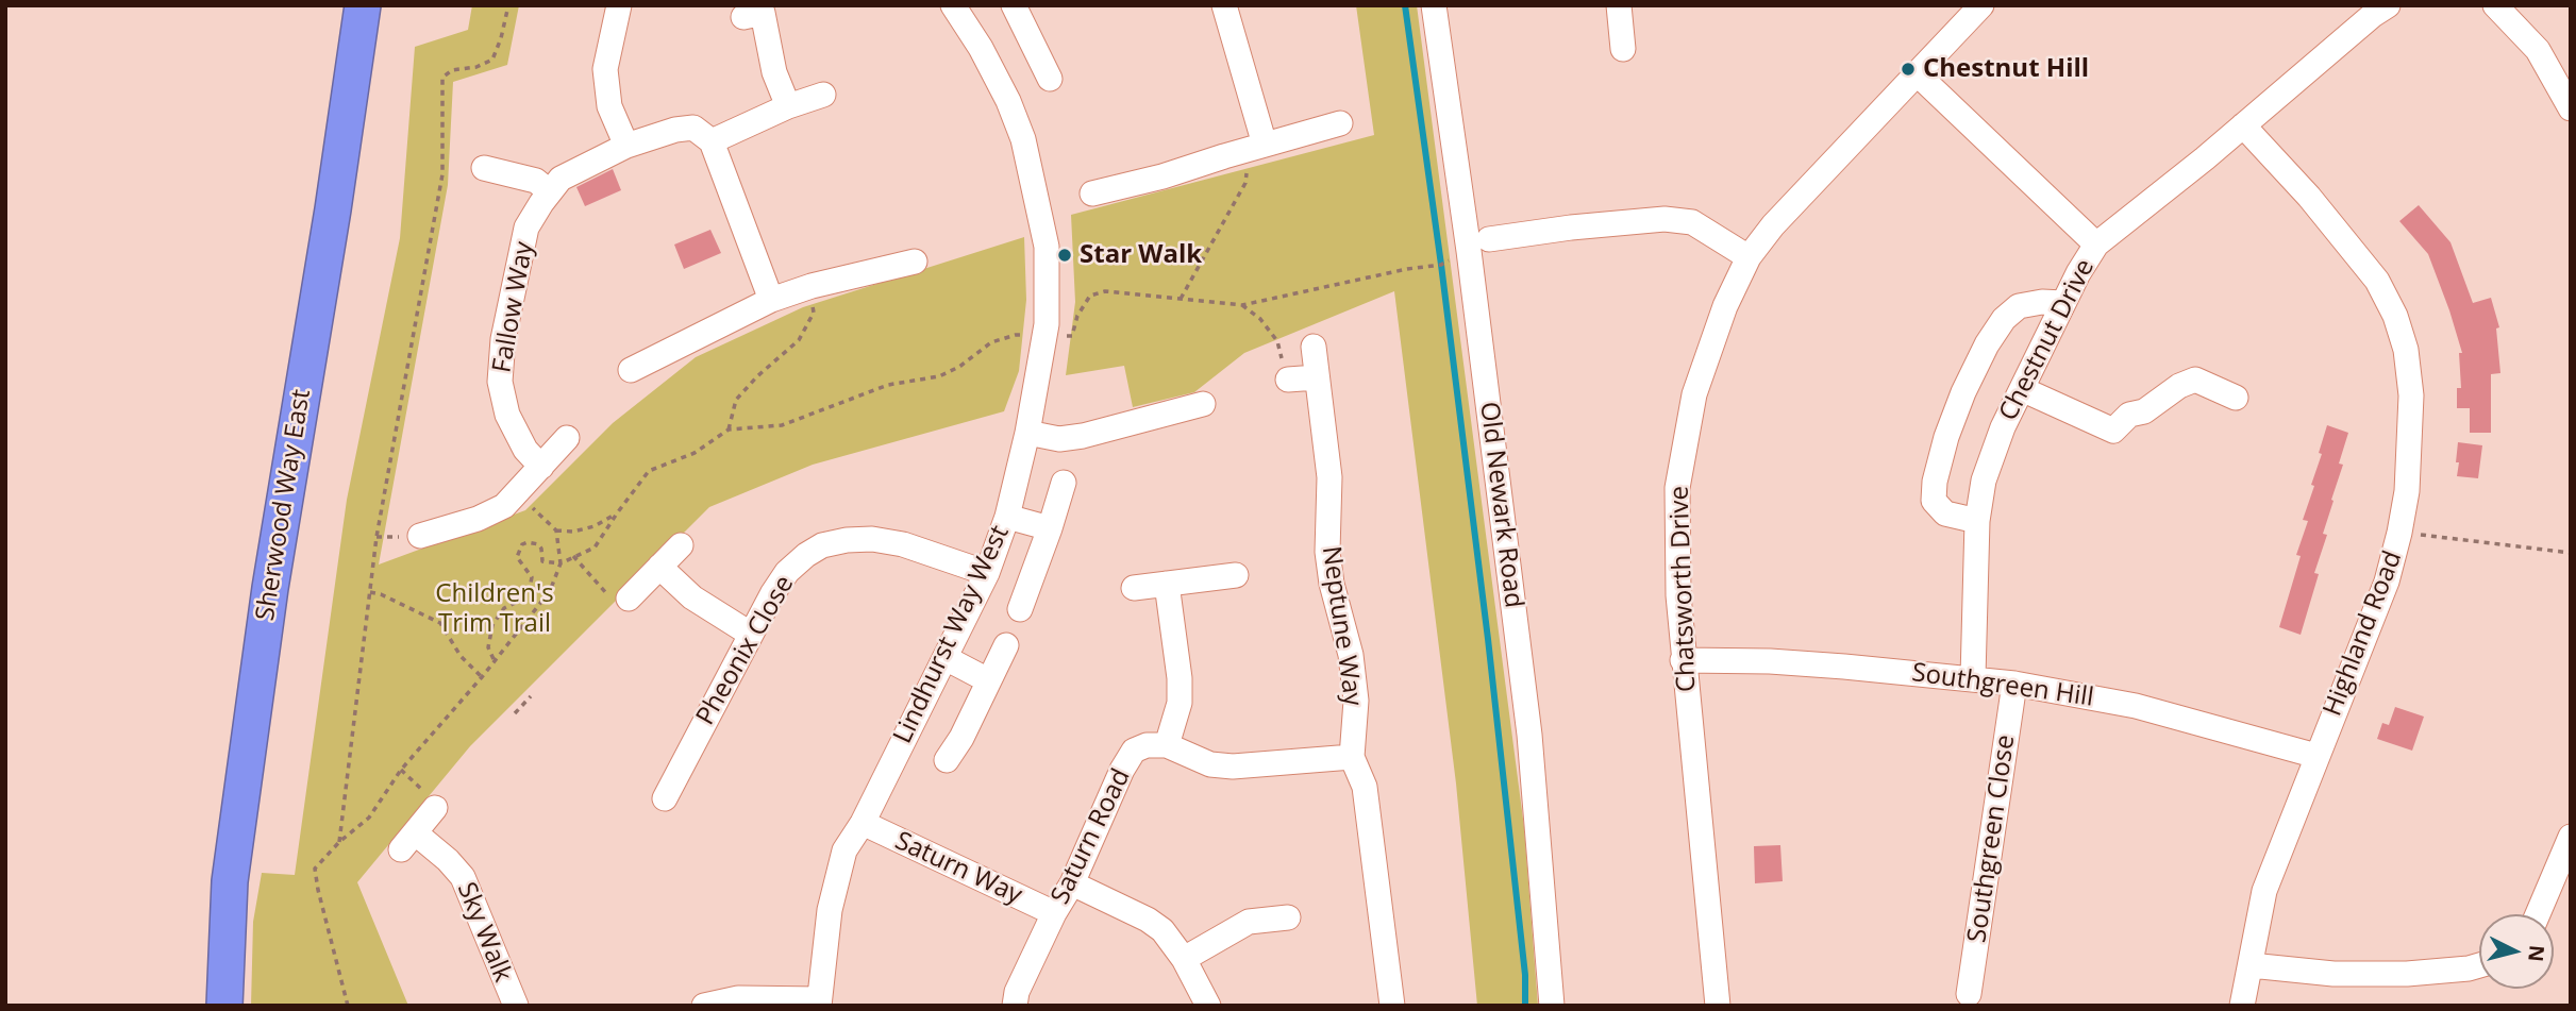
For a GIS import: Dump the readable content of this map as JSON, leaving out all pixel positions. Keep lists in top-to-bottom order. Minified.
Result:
{"streets":{"highway":["Sherwood Way East"],"street":["Fallow Way","Chestnut Drive","Old Newark Road","Chatsworth Drive","Neptune Way","Highland Road","Lindhurst Way West","Pheonix Close","Southgreen Hill","Saturn Road","Southgreen Close","Saturn Way","Sky Walk"]},"crossings":[["Chestnut Drive","Highland Road"],["Chestnut Drive","Southgreen Hill"],["Chatsworth Drive","Southgreen Hill"],["Highland Road","Southgreen Hill"],["Lindhurst Way West","Pheonix Close"],["Lindhurst Way West","Saturn Way"],["Southgreen Hill","Southgreen Close"],["Saturn Road","Saturn Way"]],"parks":["Children's Trim Trail"],"places":["Chestnut Hill","Star Walk"],"north":"right"}
